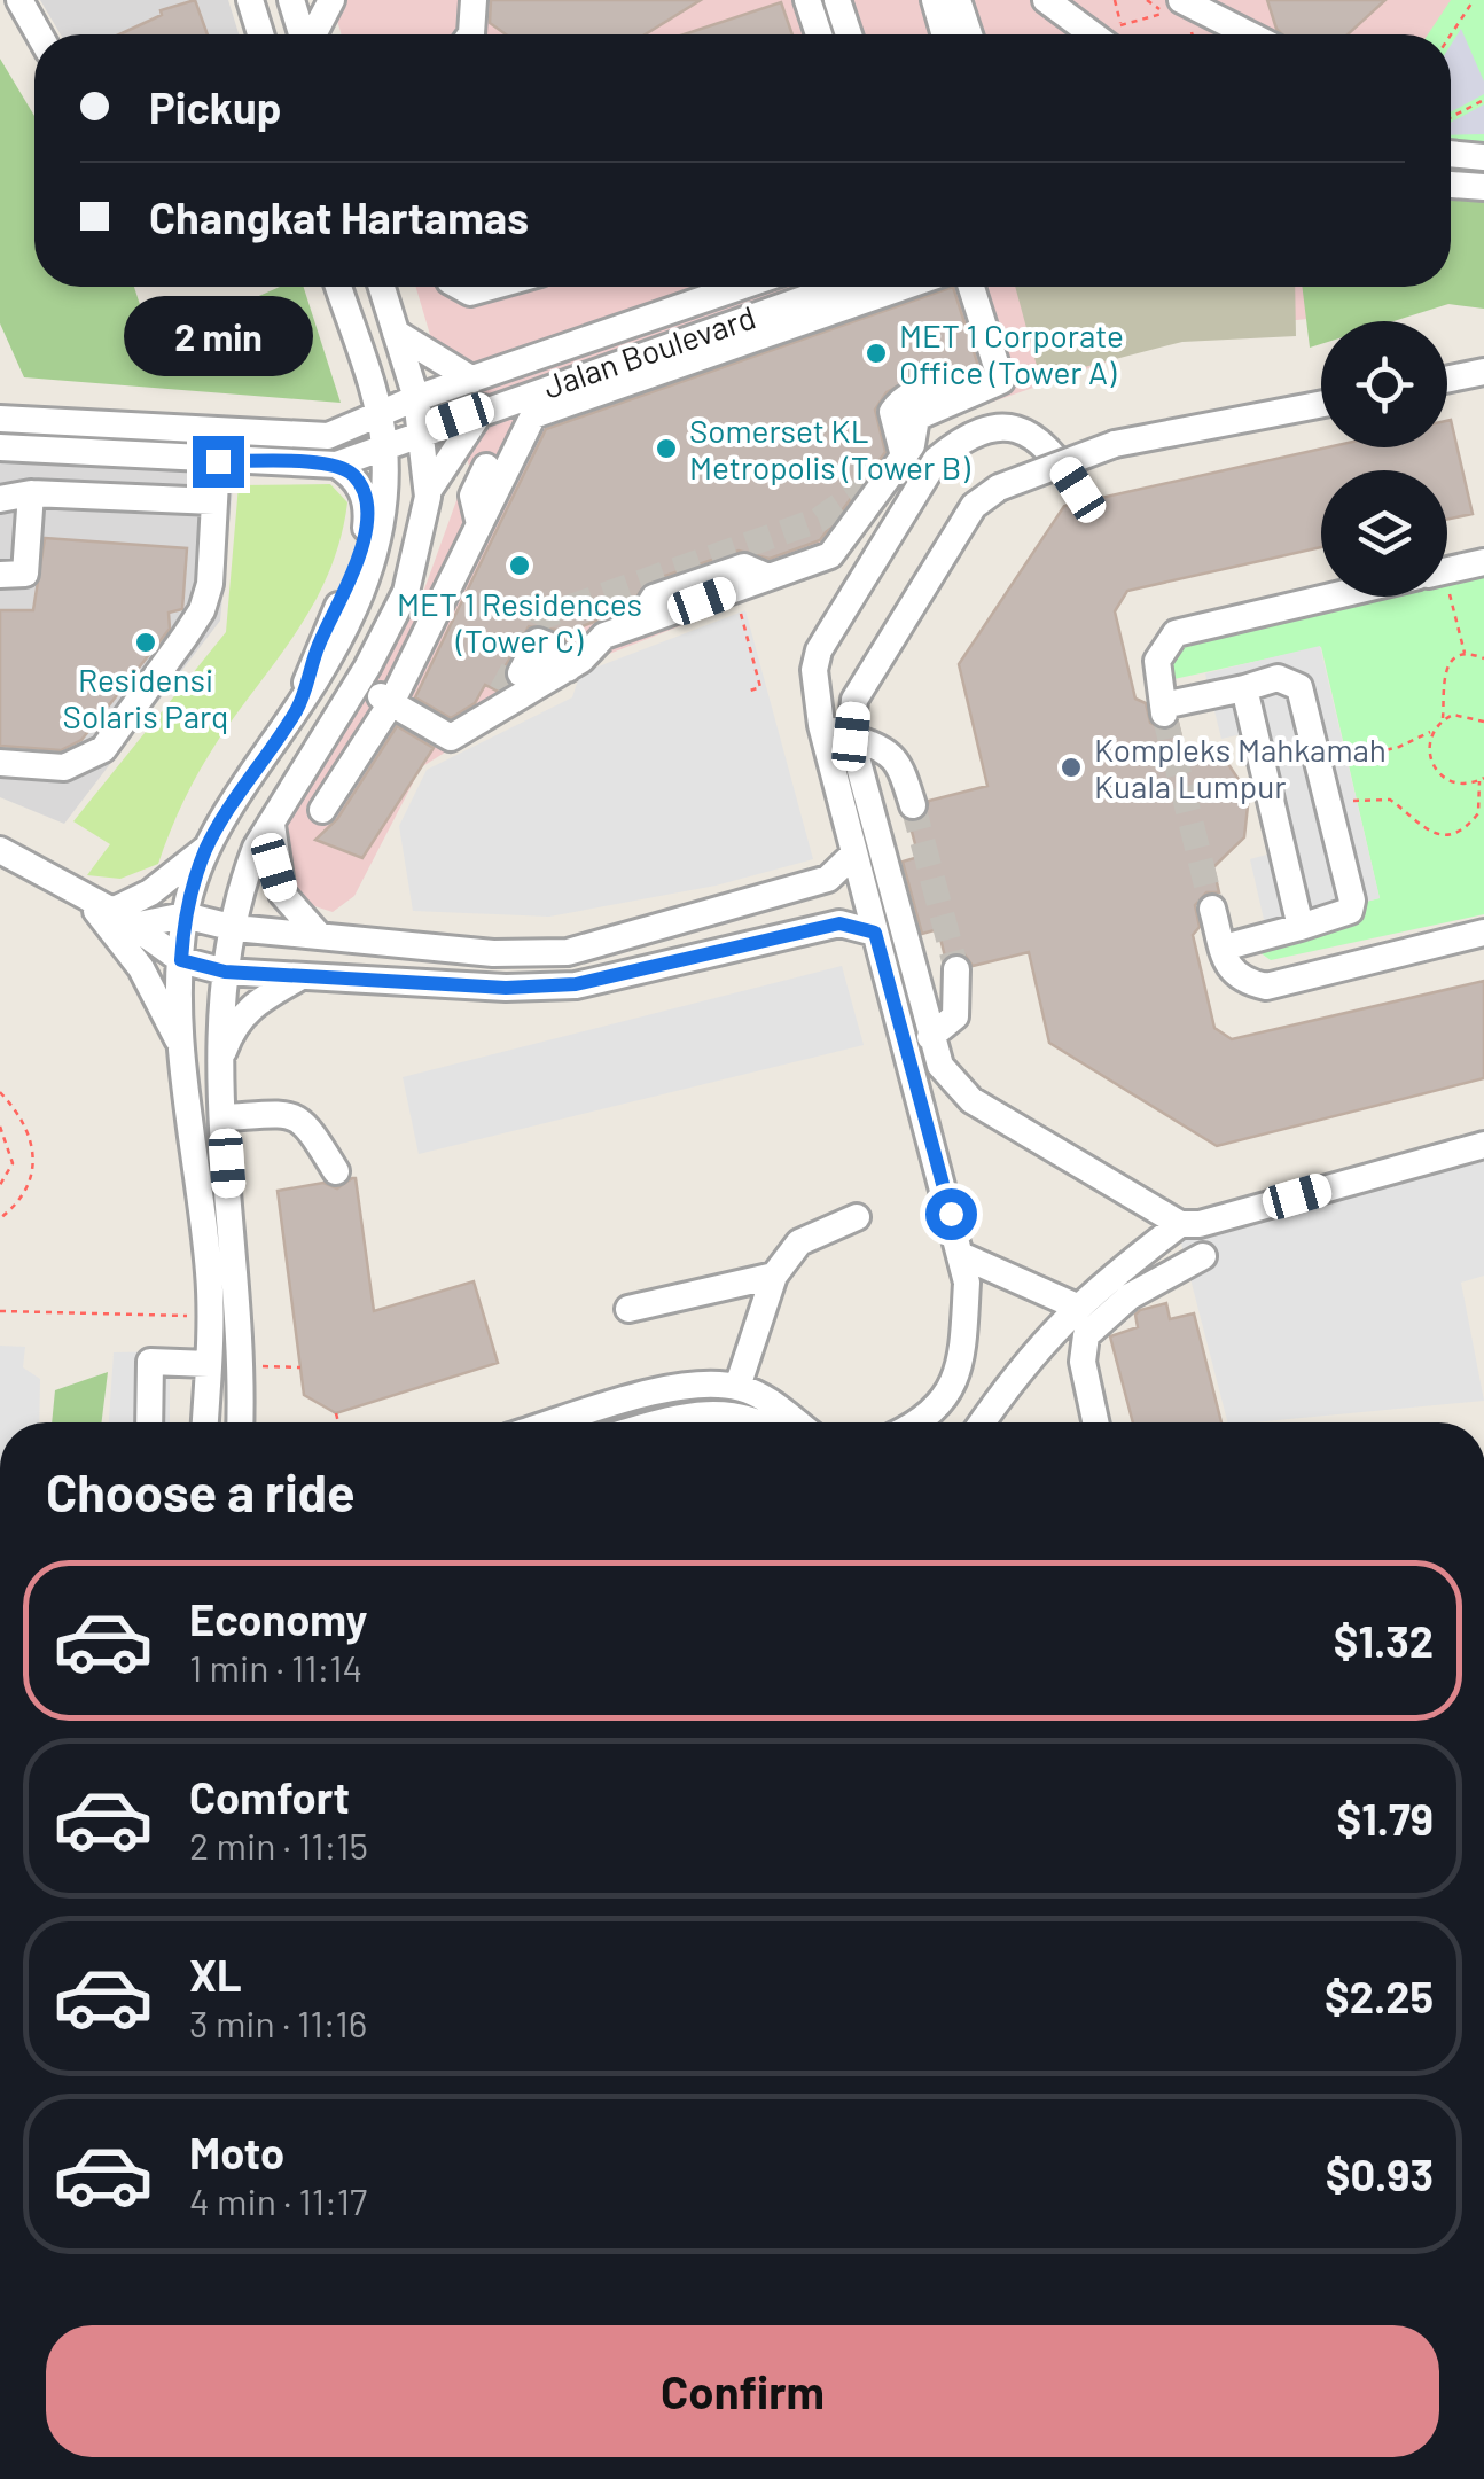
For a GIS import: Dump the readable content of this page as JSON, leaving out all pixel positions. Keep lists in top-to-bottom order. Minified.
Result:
{"streets":{"street":["Jalan Boulevard"]},"places":["MET 1 Corporate Office (Tower A)","Somerset KL Metropolis (Tower B)","MET 1 Residences (Tower C)","Residensi Solaris Parq","Kompleks Mahkamah Kuala Lumpur"],"page":{"banner":["Pickup","Changkat Hartamas"],"bubble":"2 min","heading":"Choose a ride","list":[{"name":"Economy","note":"1 min · 11:14","value":"$1.32"},{"name":"Comfort","note":"2 min · 11:15","value":"$1.79"},{"name":"XL","note":"3 min · 11:16","value":"$2.25"},{"name":"Moto","note":"4 min · 11:17","value":"$0.93"}],"buttons":"Confirm"}}
